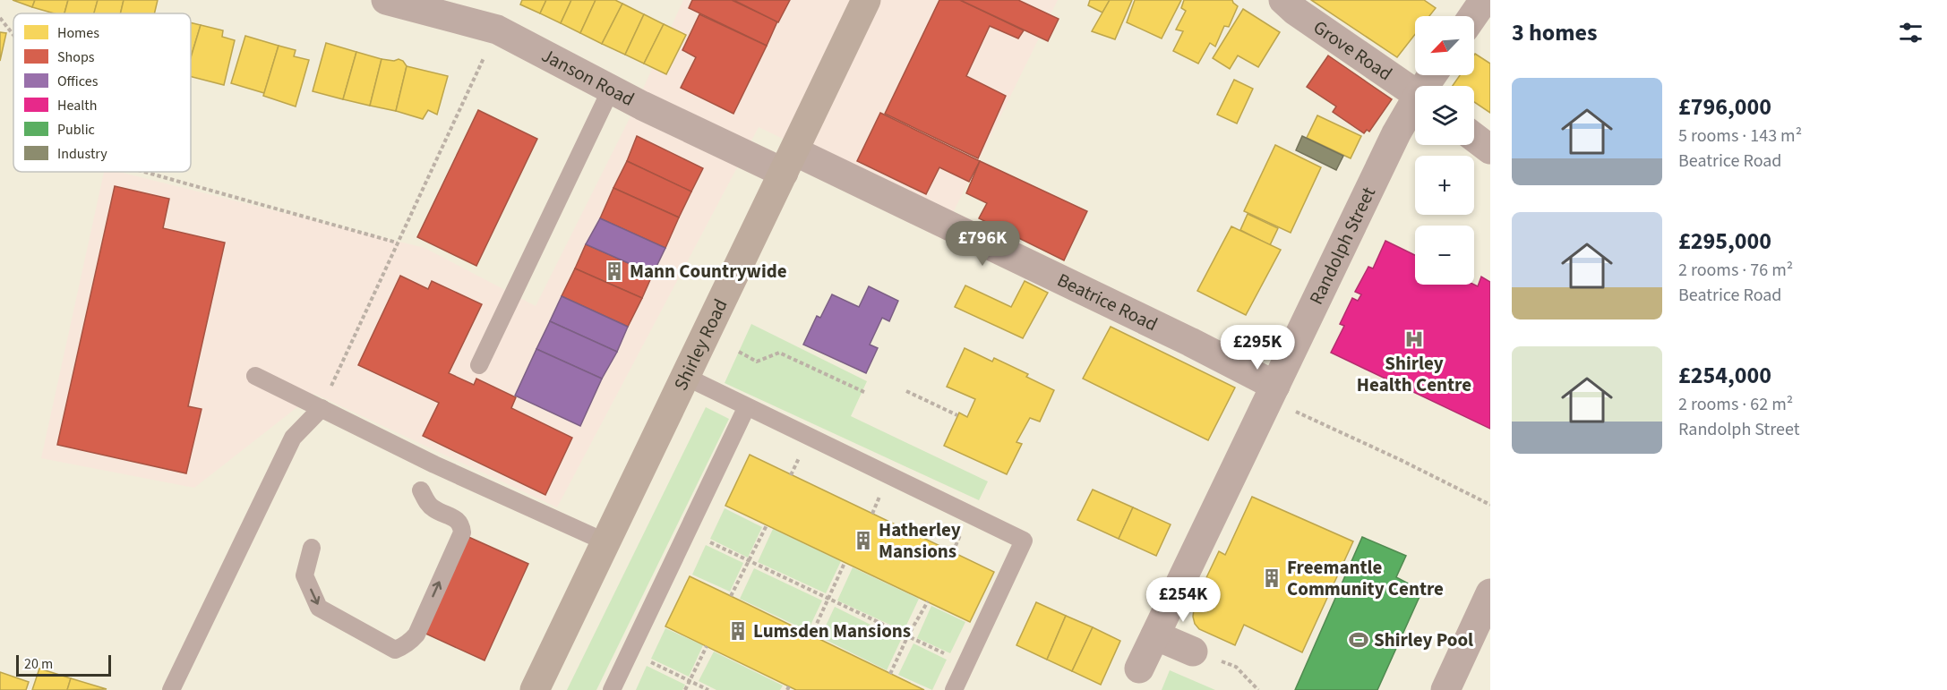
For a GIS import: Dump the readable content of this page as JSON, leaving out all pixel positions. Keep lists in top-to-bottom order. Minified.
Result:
{"streets":{"main road":["Shirley Road"],"street":["Grove Road","Janson Road","Randolph Street","Beatrice Road"]},"crossings":[["Janson Road","Beatrice Road"],["Janson Road","Shirley Road"],["Randolph Street","Beatrice Road"],["Beatrice Road","Shirley Road"]],"places":{"building":["Mann Countrywide","Hatherley Mansions","Freemantle Community Centre","Lumsden Mansions"],"hospital":["Shirley Health Centre"],"sports":["Shirley Pool"]},"legend":["Homes","Shops","Offices","Health","Public","Industry"],"scale_bar":"20 m","north":"bottom left","page":{"heading":"3 homes","map_buttons":["+","−"],"list":[{"name":"£796,000","note":"5 rooms · 143 m² · Beatrice Road"},{"name":"£295,000","note":"2 rooms · 76 m² · Beatrice Road"},{"name":"£254,000","note":"2 rooms · 62 m² · Randolph Street"}],"price":["£796K","£295K","£254K"],"scale":"20 m"}}
